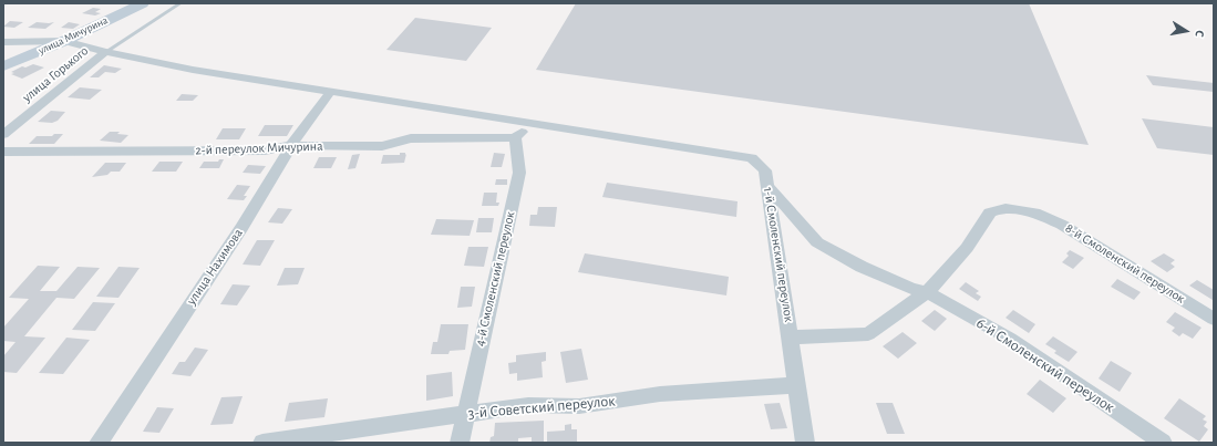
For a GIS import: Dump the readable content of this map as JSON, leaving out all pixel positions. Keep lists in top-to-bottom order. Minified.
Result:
{"streets":{"main road":["улица Мичурина"],"street":["улица Горького","2-й переулок Мичурина","1-й Смоленский переулок","8-й Смоленский переулок","улица Нахимова","4-й Смоленский переулок","6-й Смоленский переулок","3-й Советский переулок"]},"crossings":[["улица Мичурина","6-й Смоленский переулок"],["улица Горького","6-й Смоленский переулок"],["2-й переулок Мичурина","улица Нахимова"],["2-й переулок Мичурина","4-й Смоленский переулок"],["1-й Смоленский переулок","8-й Смоленский переулок"],["1-й Смоленский переулок","6-й Смоленский переулок"],["1-й Смоленский переулок","3-й Советский переулок"],["улица Нахимова","6-й Смоленский переулок"],["4-й Смоленский переулок","3-й Советский переулок"]],"north":"right"}
